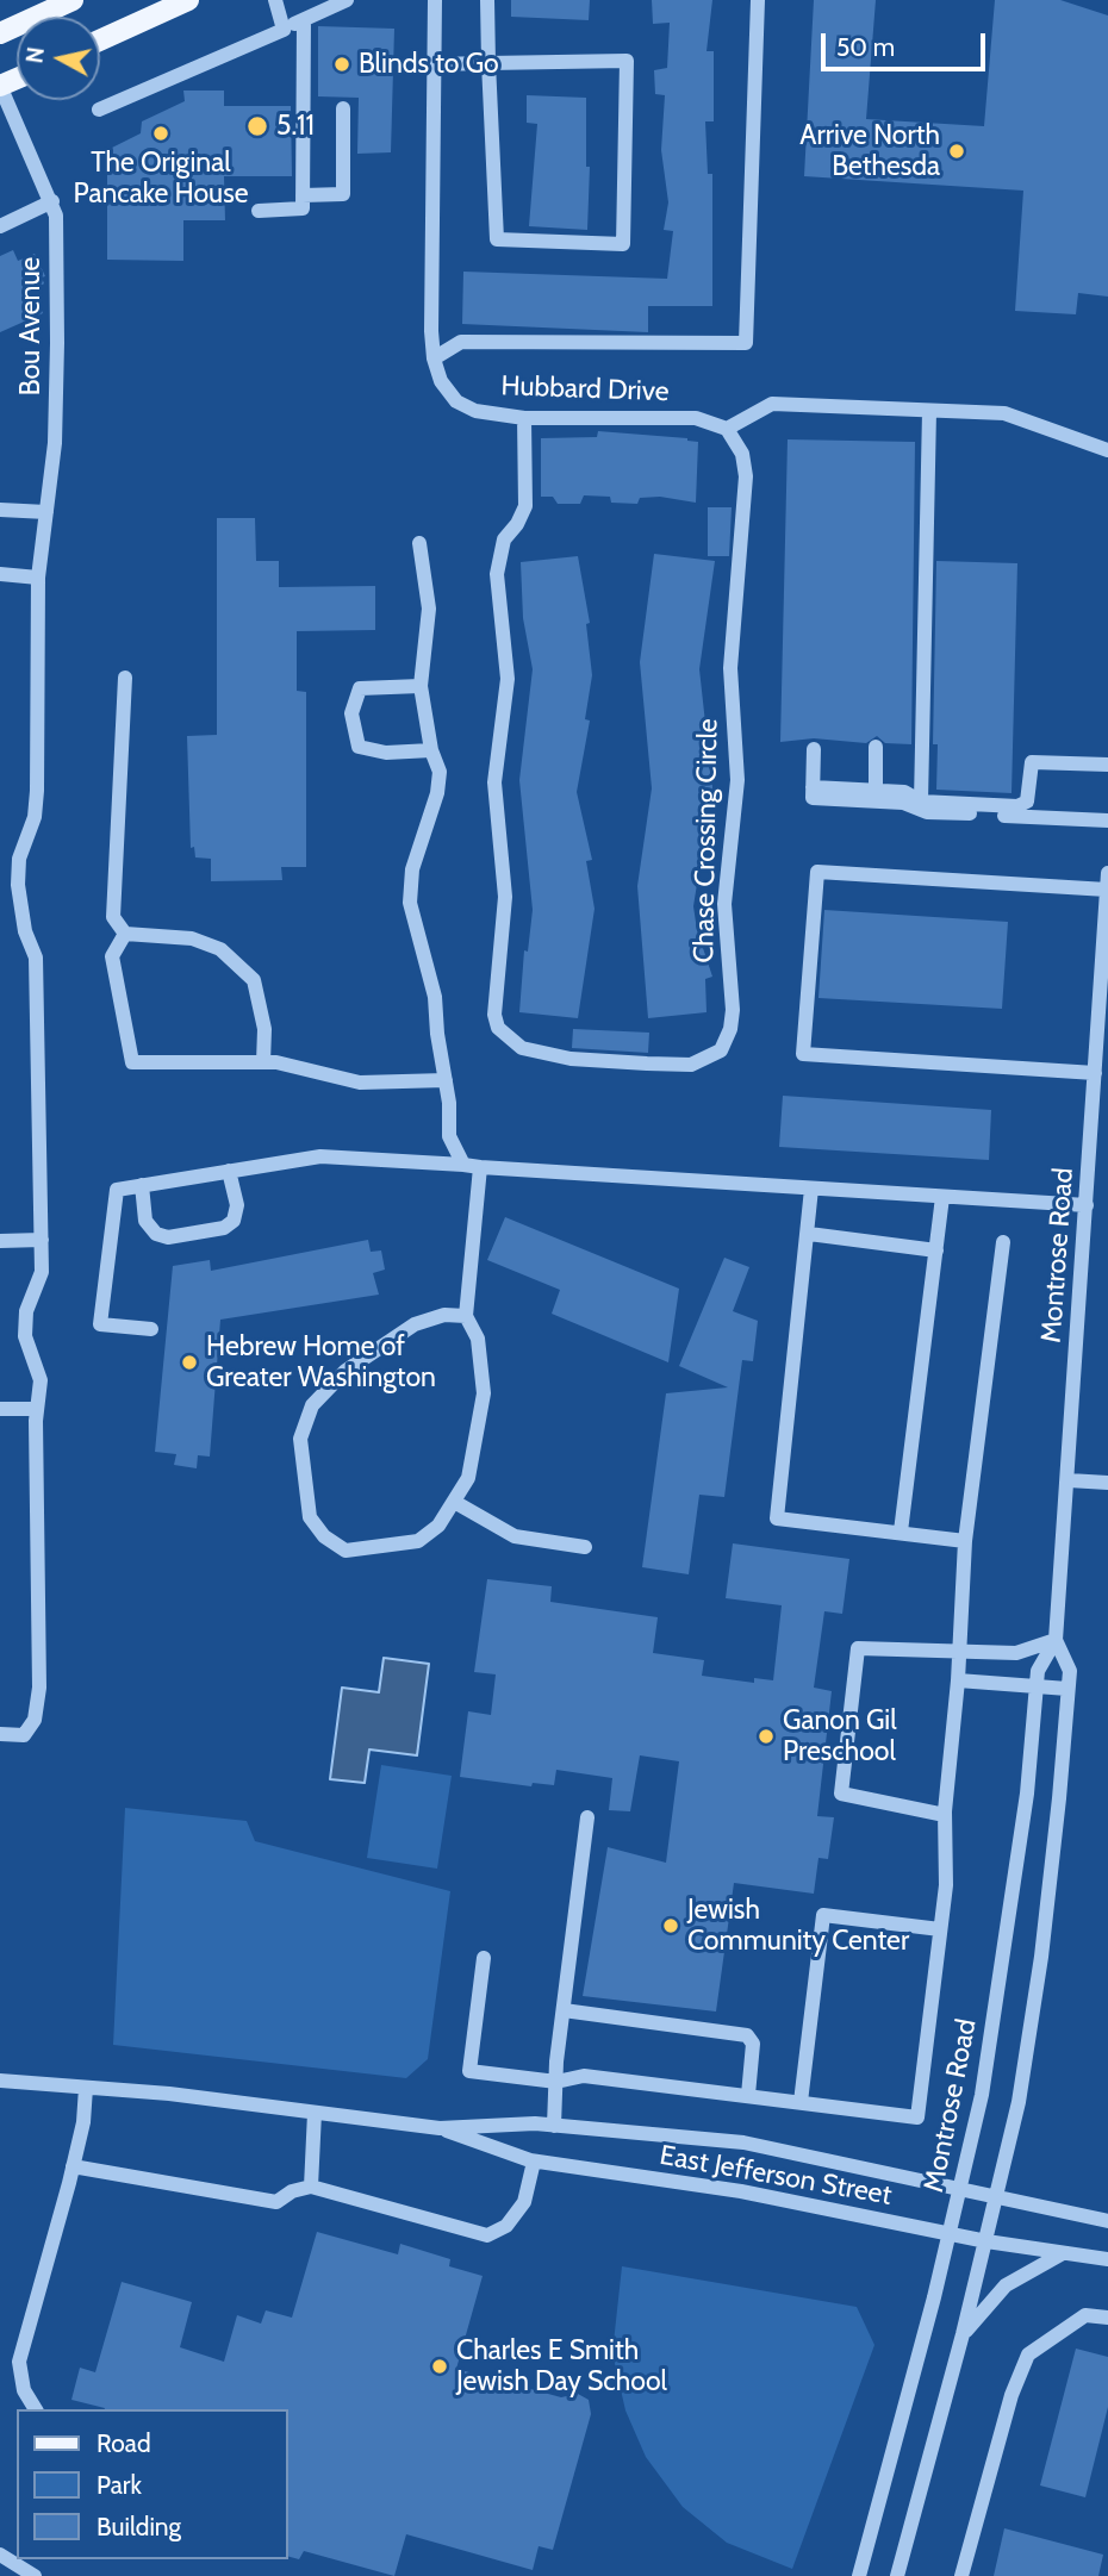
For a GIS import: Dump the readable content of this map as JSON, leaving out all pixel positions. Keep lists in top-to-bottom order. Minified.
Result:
{"streets":{"street":["Bou Avenue","Hubbard Drive","Chase Crossing Circle","Montrose Road","East Jefferson Street"]},"crossings":[["Hubbard Drive","Chase Crossing Circle"],["Montrose Road","East Jefferson Street"]],"places":["Blinds to Go","5.11","The Original Pancake House","Arrive North Bethesda","Hebrew Home of Greater Washington","Ganon Gil Preschool","Jewish Community Center","Charles E Smith Jewish Day School"],"legend":["Road","Park","Building"],"scale_bar":"50 m","north":"left"}
